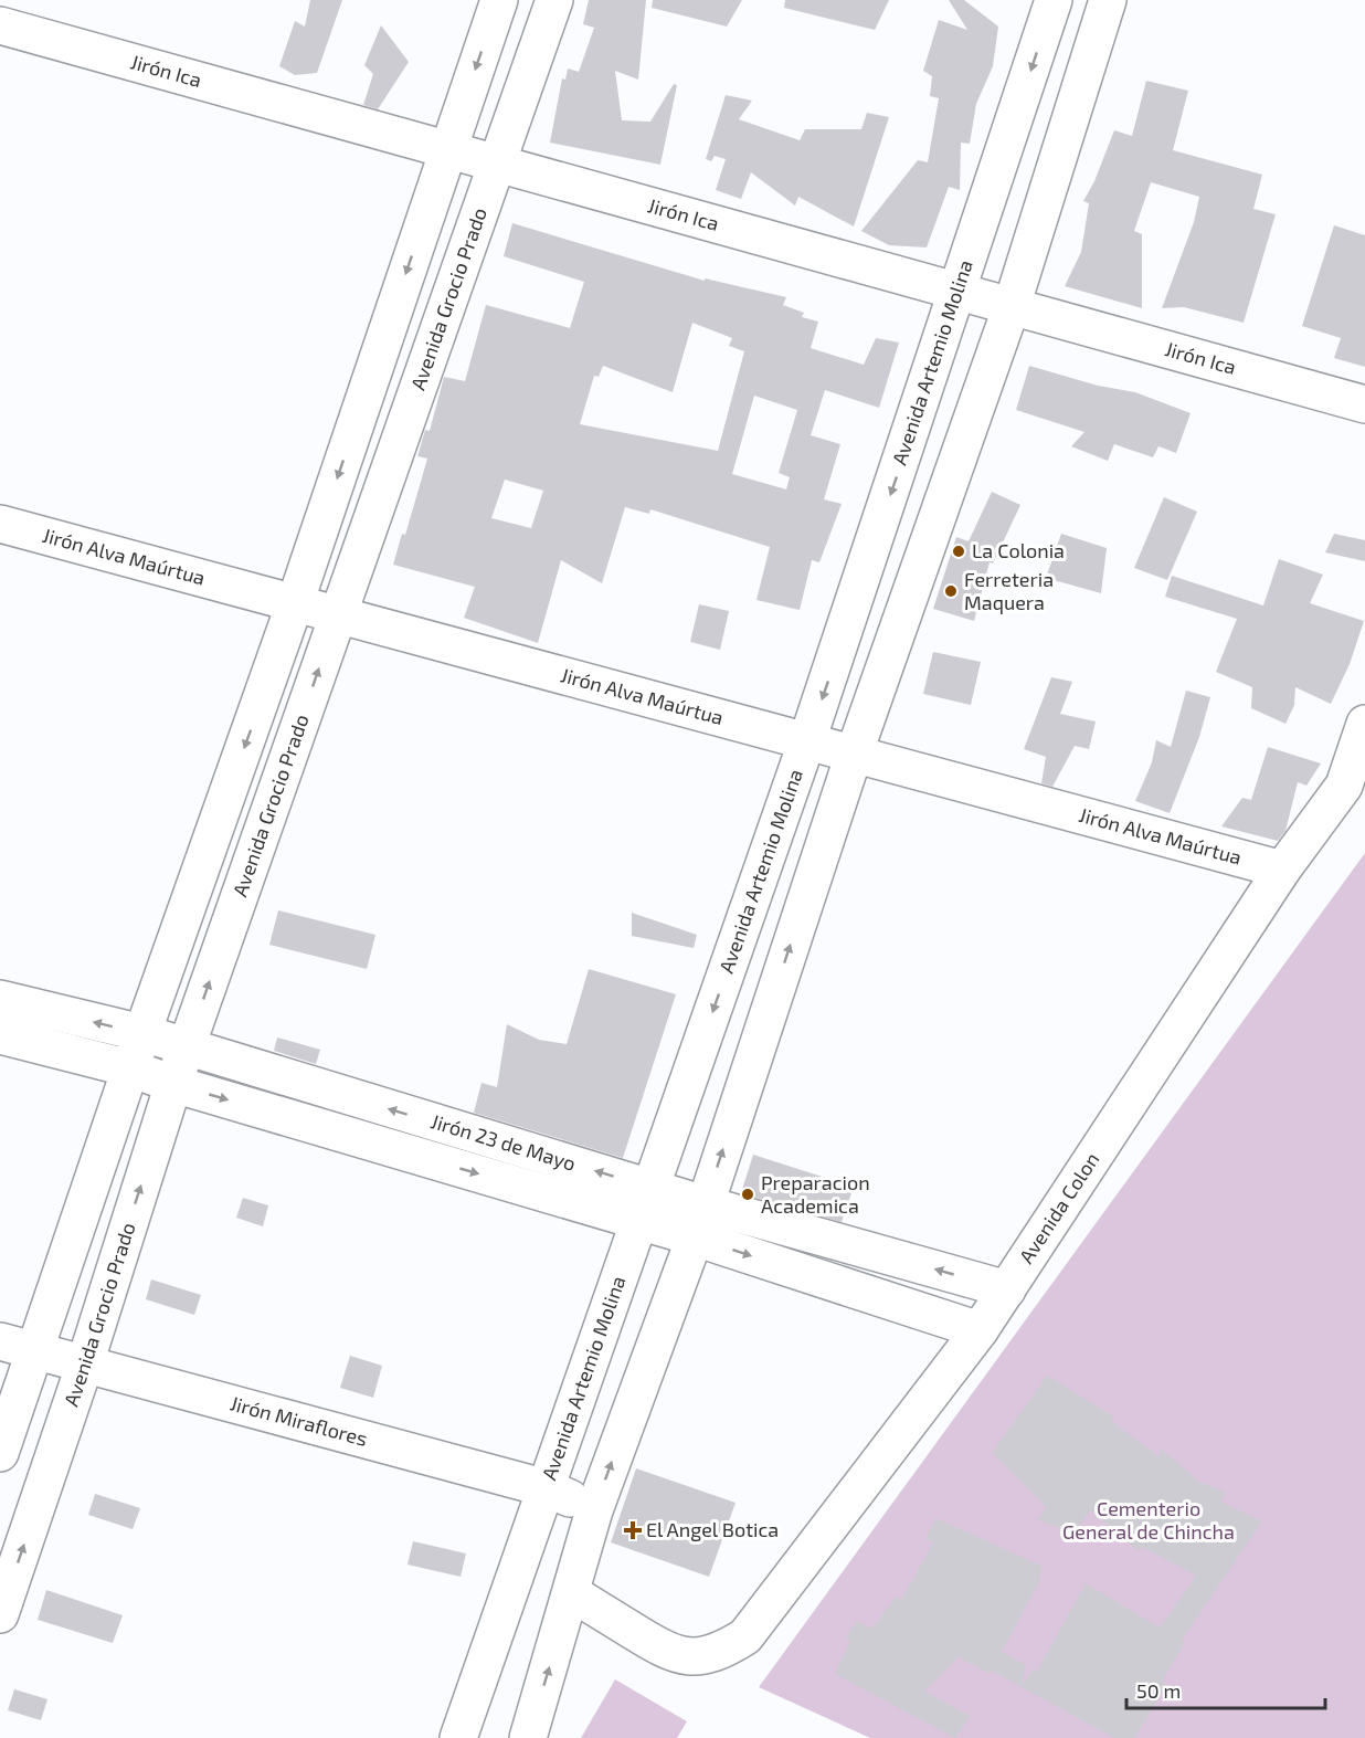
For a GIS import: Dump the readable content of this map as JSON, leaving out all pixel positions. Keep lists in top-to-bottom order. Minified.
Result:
{"streets":{"street":["Jirón Ica","Avenida Grocio Prado","Avenida Artemio Molina","Jirón Alva Maúrtua","Jirón 23 de Mayo","Avenida Colon","Jirón Miraflores"]},"crossings":[["Jirón Ica","Avenida Grocio Prado"],["Jirón Ica","Avenida Artemio Molina"],["Avenida Grocio Prado","Jirón Alva Maúrtua"],["Avenida Grocio Prado","Jirón 23 de Mayo"],["Avenida Grocio Prado","Jirón Miraflores"],["Avenida Artemio Molina","Jirón Alva Maúrtua"],["Avenida Artemio Molina","Jirón 23 de Mayo"],["Avenida Artemio Molina","Jirón Miraflores"],["Jirón Alva Maúrtua","Avenida Colon"],["Jirón 23 de Mayo","Avenida Colon"]],"parks":["Cementerio General de Chincha"],"places":{"other":["La Colonia","Ferreteria Maquera","Preparacion Academica"],"health":["El Angel Botica"]},"scale_bar":"50 m"}
